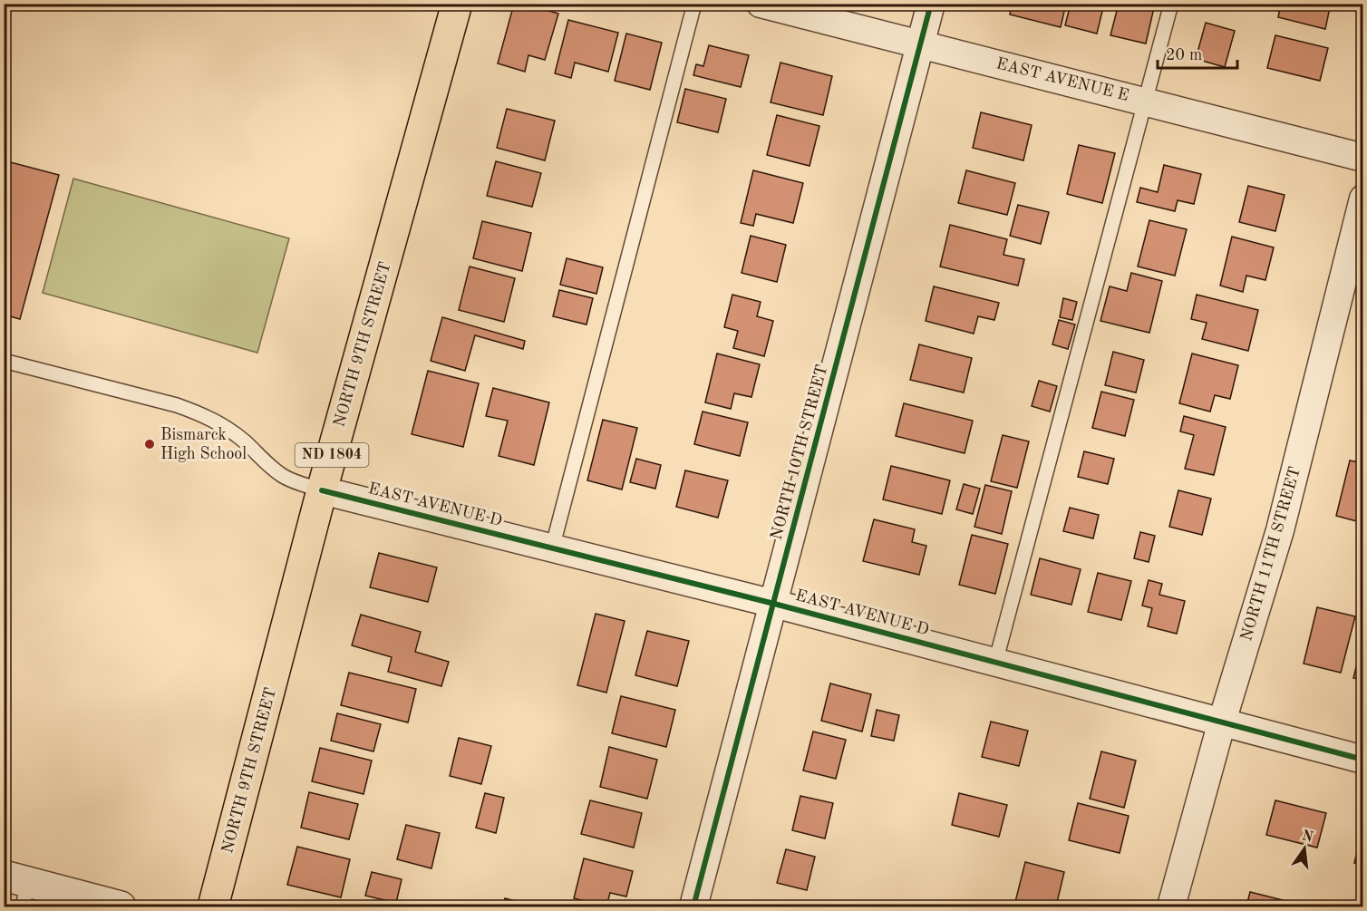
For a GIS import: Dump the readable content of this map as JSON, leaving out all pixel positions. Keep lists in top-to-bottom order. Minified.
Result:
{"streets":{"main road":["NORTH 9TH STREET","ND 1804"],"street":["EAST AVENUE E","NORTH 10TH STREET","EAST AVENUE D","NORTH 11TH STREET"]},"crossings":[["EAST AVENUE E","NORTH 10TH STREET"],["NORTH 9TH STREET","EAST AVENUE D"],["NORTH 10TH STREET","EAST AVENUE D"],["EAST AVENUE D","NORTH 11TH STREET"]],"places":["Bismarck High School"],"scale_bar":"20 m","north":"top"}
